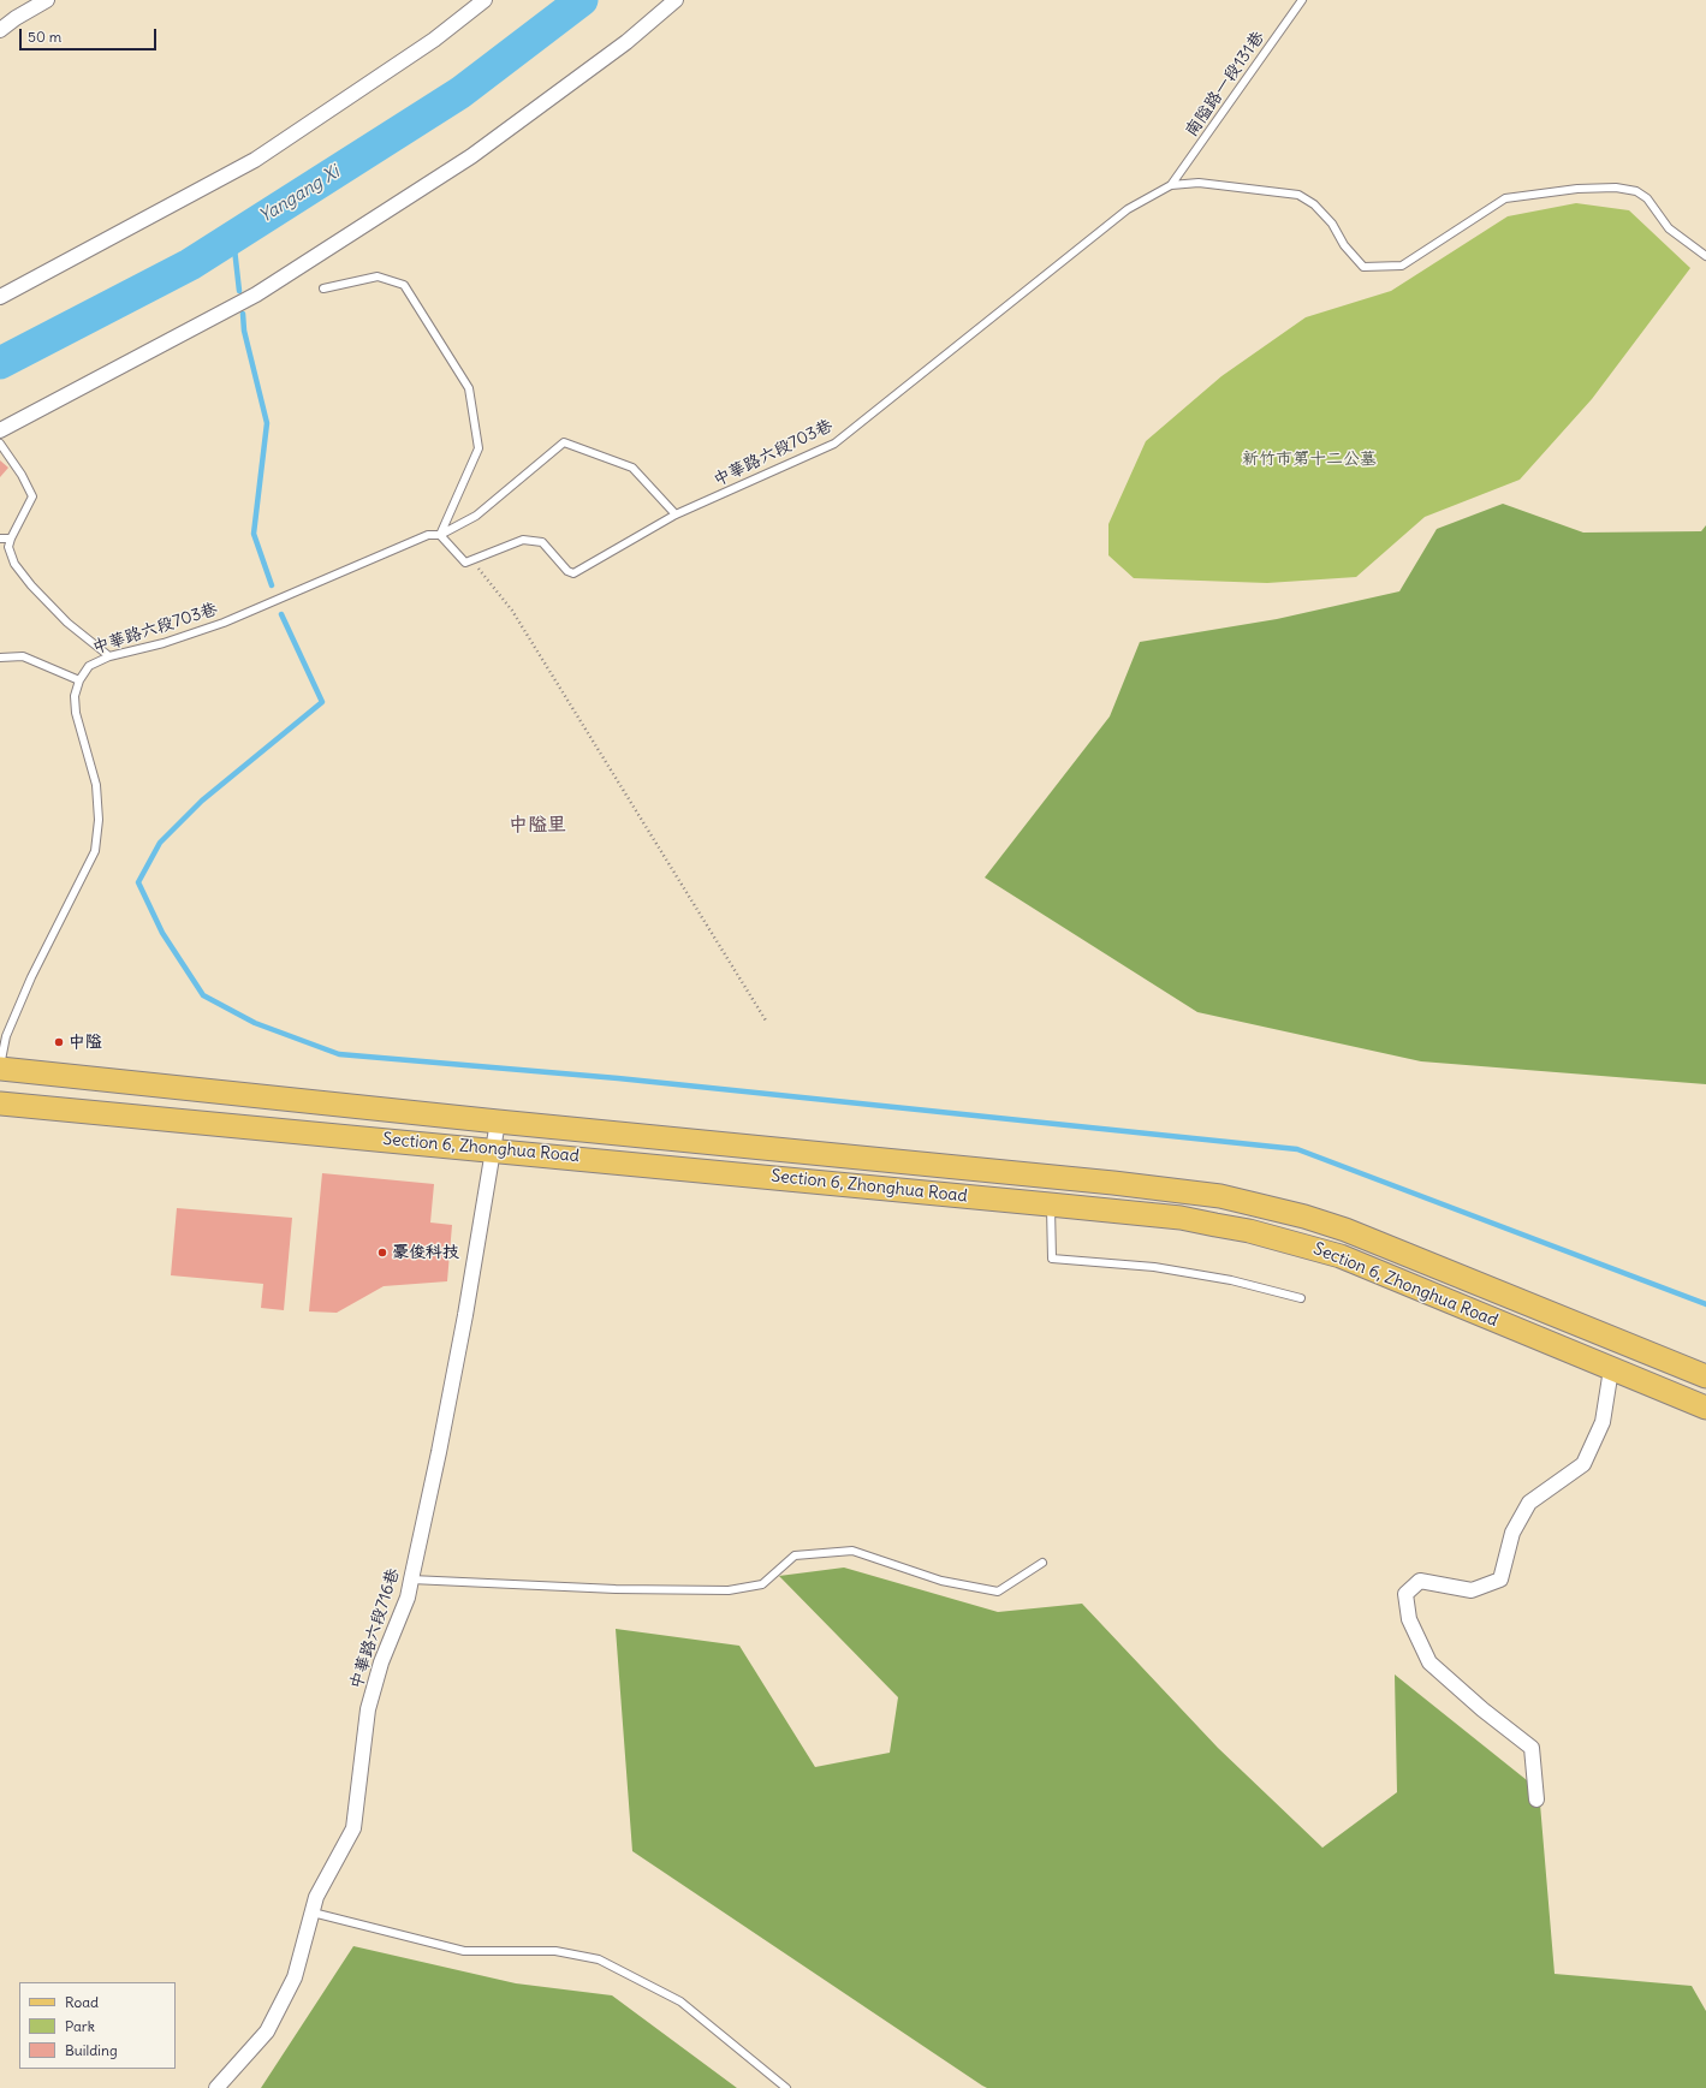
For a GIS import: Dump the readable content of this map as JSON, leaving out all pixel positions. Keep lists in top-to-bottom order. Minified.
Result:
{"streets":{"main road":["Section 6, Zhonghua Road"],"street":["中華路六段716巷"],"lane":["南隘路一段131巷","中華路六段703巷"]},"crossings":[["南隘路一段131巷","中華路六段703巷"],["Section 6, Zhonghua Road","中華路六段716巷"]],"districts":["中隘里"],"water":["Yangang Xi"],"parks":["新竹市第十二公墓"],"places":["中隘","豪俊科技"],"legend":["Road","Park","Building"],"scale_bar":"50 m"}
